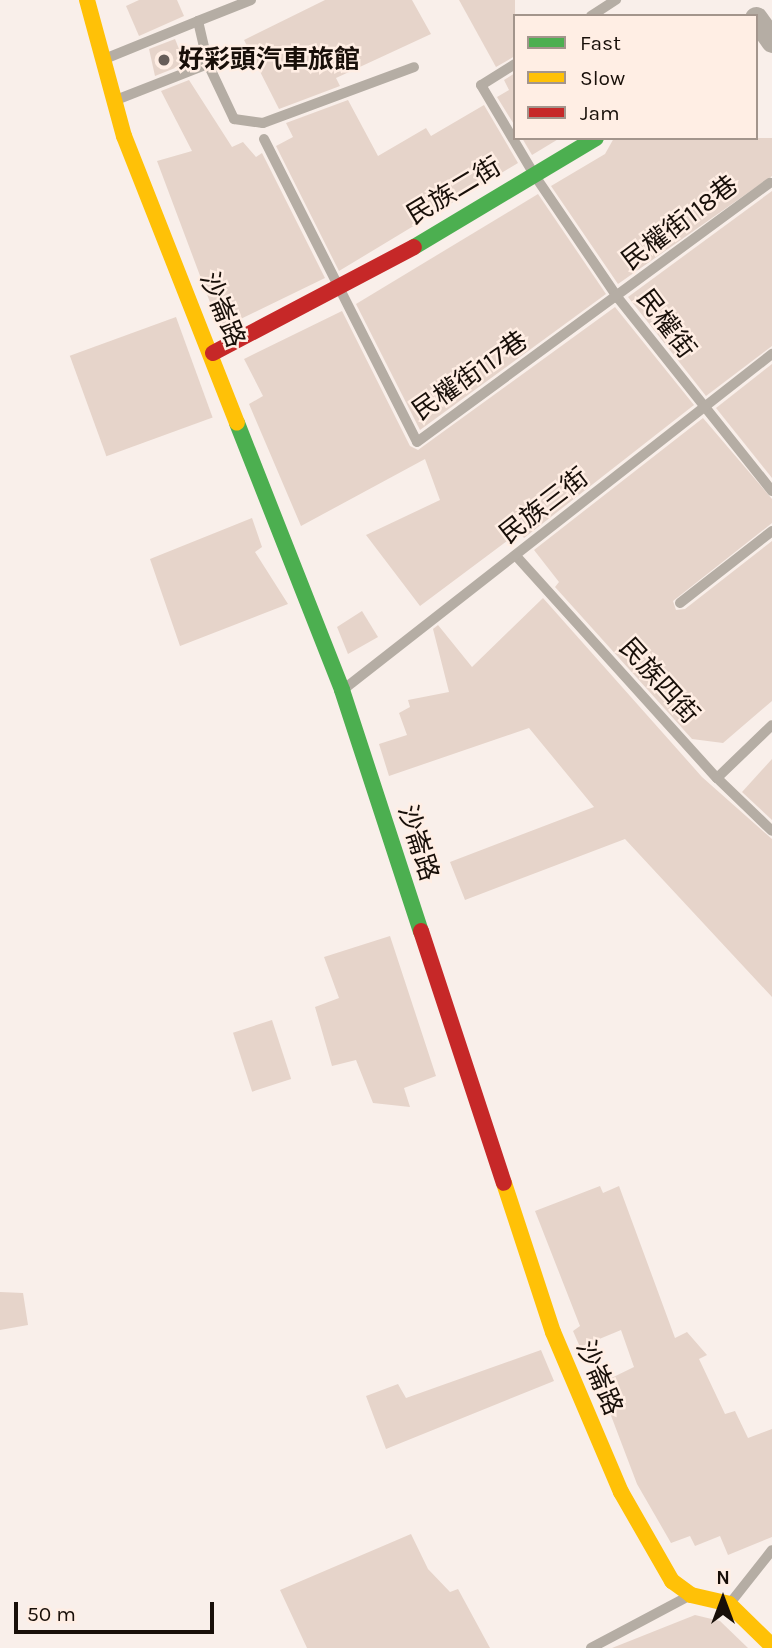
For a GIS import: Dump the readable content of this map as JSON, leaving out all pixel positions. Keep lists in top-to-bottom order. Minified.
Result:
{"streets":{"street":["民族二街","沙崙路"],"lane":["民權街118巷","民權街","民權街117巷","民族三街","民族四街"]},"crossings":[["民族二街","沙崙路"],["民族二街","民權街"],["民族二街","民權街117巷"],["民權街118巷","民權街"],["民權街118巷","民權街117巷"],["沙崙路","民族三街"],["民權街","民權街117巷"],["民權街","民族三街"],["民族三街","民族四街"]],"places":["好彩頭汽車旅館"],"legend":["Fast","Slow","Jam"],"scale_bar":"50 m","north":"top"}
